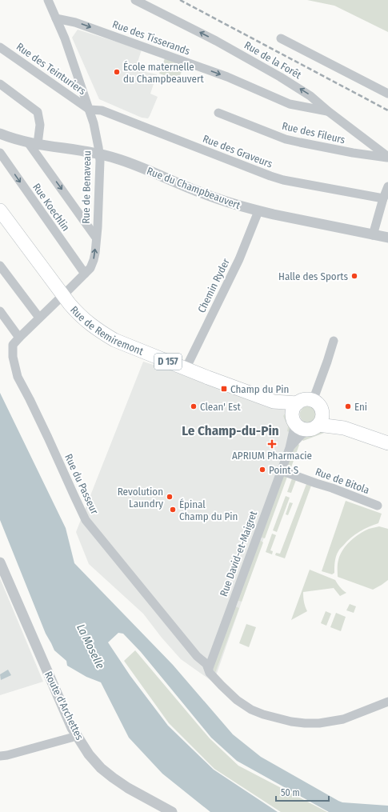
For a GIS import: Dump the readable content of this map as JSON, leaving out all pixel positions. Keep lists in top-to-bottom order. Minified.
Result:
{"streets":{"main road":["Rue de Remiremont","D 157"],"street":["Rue des Tisserands","Rue de la Forêt","Rue des Teinturiers","Rue des Fileurs","Rue des Graveurs","Rue de Benaveau","Rue du Champbeauvert","Rue Koechlin","Chemin Ryder","Rue de Bitola","Rue du Passeur","Rue David-et-Maigret","Route d'Archettes"]},"crossings":[["Rue des Tisserands","Rue de la Forêt"],["Rue des Tisserands","Rue de Benaveau"],["Rue de la Forêt","Rue des Fileurs"],["Rue des Teinturiers","Rue des Graveurs"],["Rue des Teinturiers","Rue de Benaveau"],["Rue des Graveurs","Rue de Benaveau"],["Rue de Benaveau","Rue du Champbeauvert"],["Rue de Benaveau","Rue Koechlin"],["Rue de Benaveau","Rue de Remiremont"],["Rue de Benaveau","Rue du Passeur"],["Rue du Champbeauvert","Chemin Ryder"],["Chemin Ryder","Rue de Remiremont"],["Rue de Remiremont","Rue du Passeur"],["Rue de Remiremont","Rue David-et-Maigret"],["Rue de Bitola","Rue David-et-Maigret"],["Rue du Passeur","Rue David-et-Maigret"]],"one_way":["Rue des Tisserands"],"districts":["Le Champ-du-Pin"],"water":["La Moselle"],"places":{"other":["École maternelle du Champbeauvert","Halle des Sports","Clean' Est","Eni","Point S","Revolution Laundry","Épinal Champ du Pin"],"transit":["Champ du Pin"],"health":["APRIUM Pharmacie"]},"scale_bar":"50 m"}
